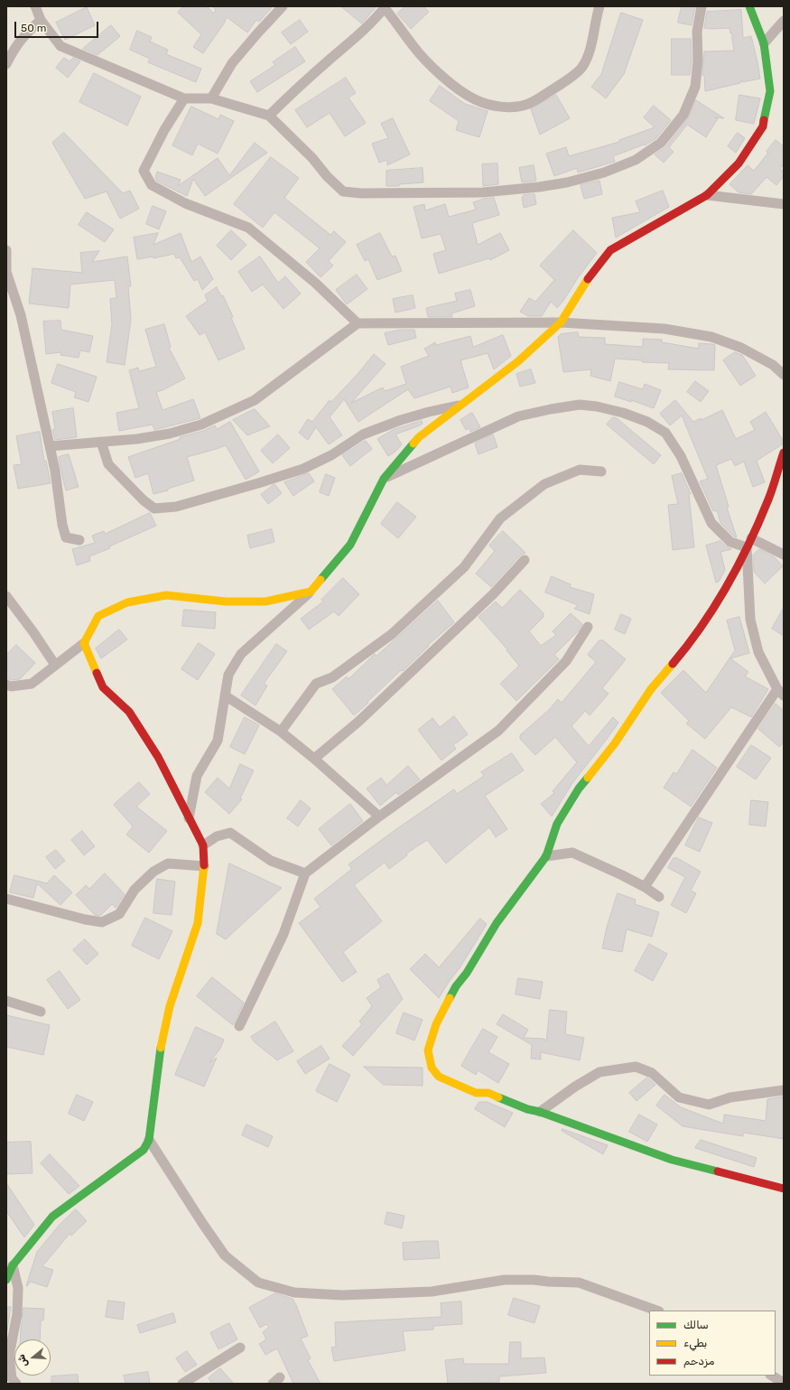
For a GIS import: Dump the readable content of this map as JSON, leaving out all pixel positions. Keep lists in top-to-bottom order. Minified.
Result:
{"legend":["سالك","بطيء","مزدحم"],"scale_bar":"50 m","north":"left"}
